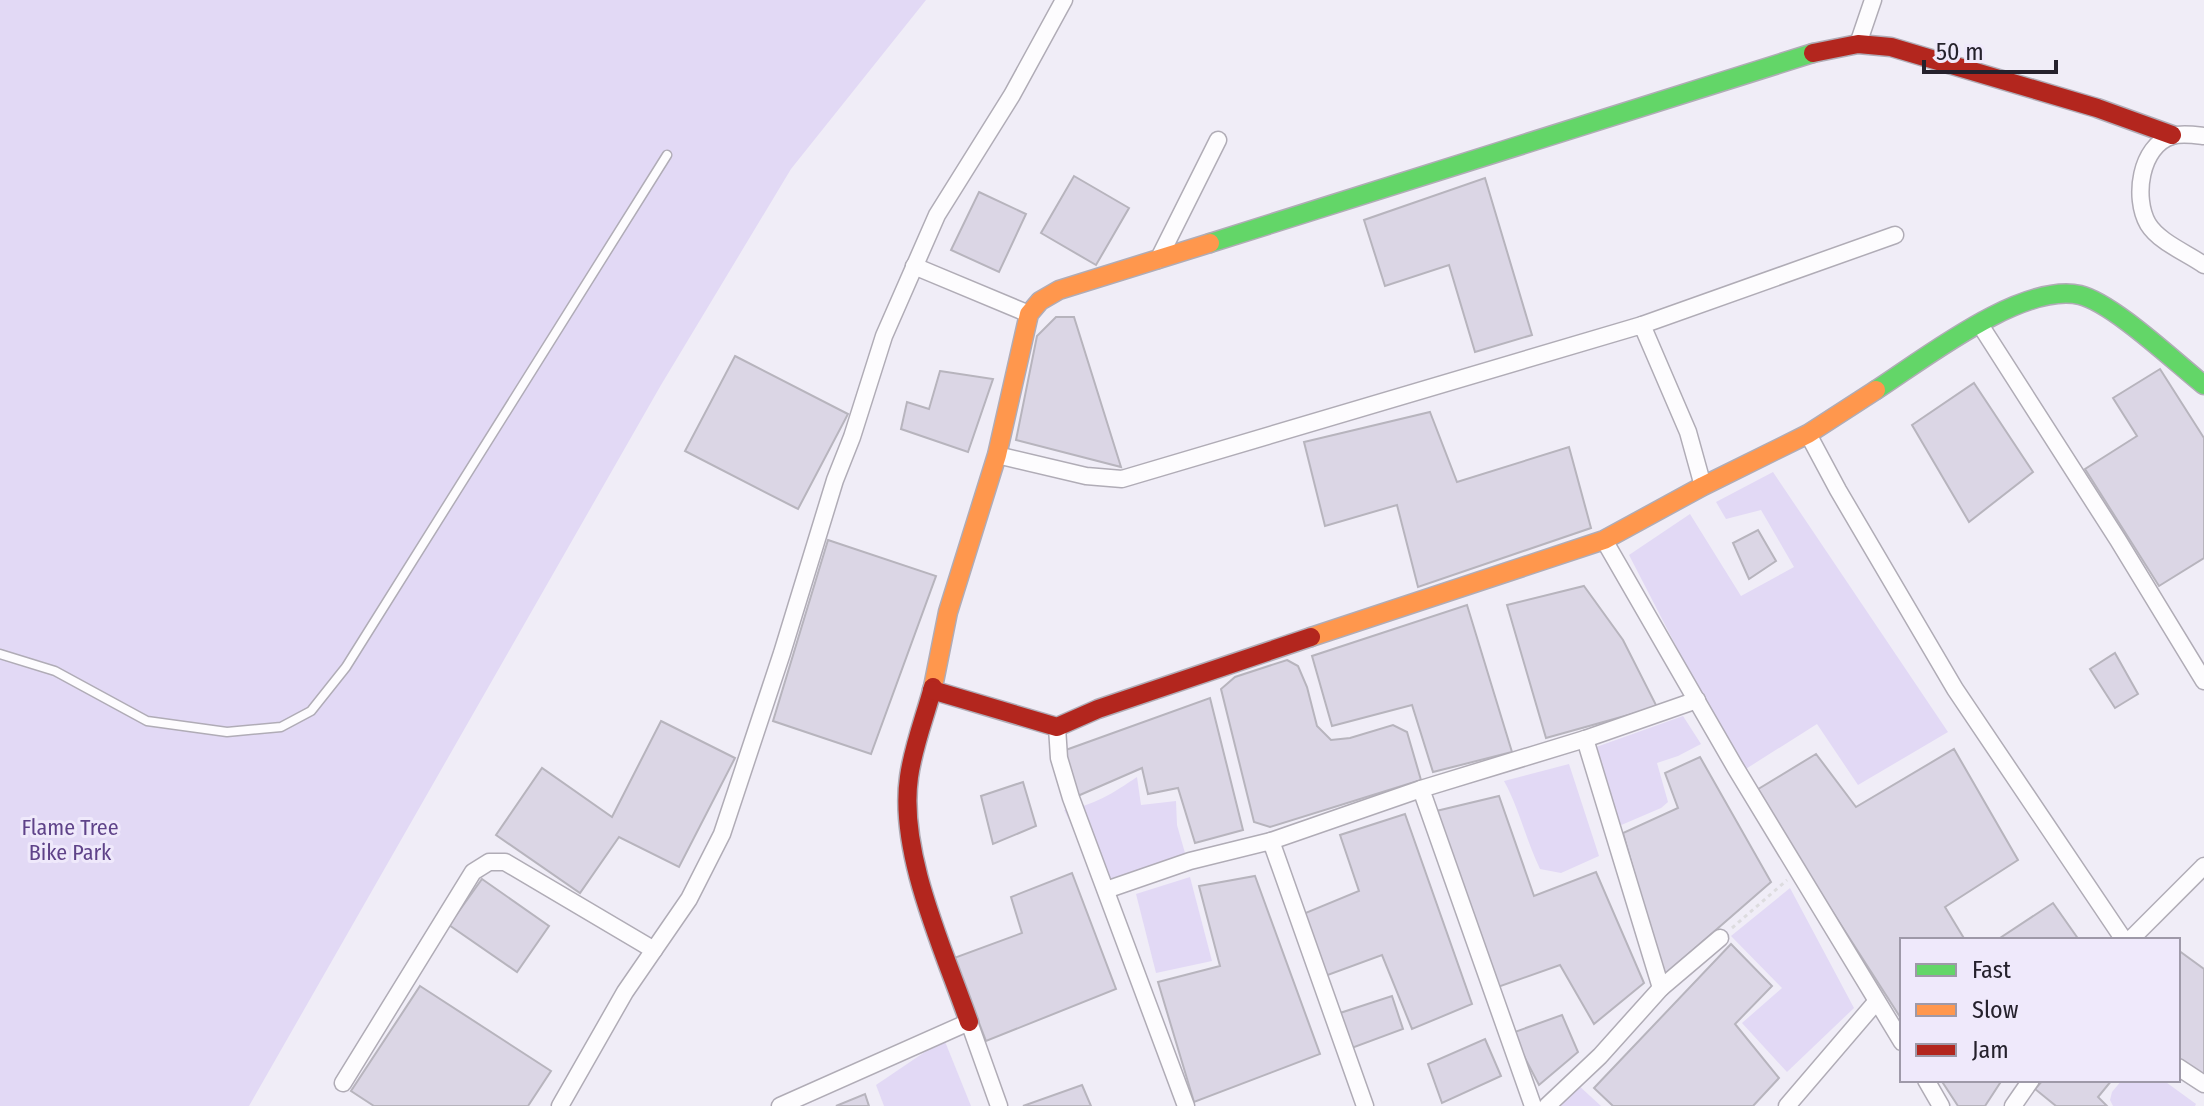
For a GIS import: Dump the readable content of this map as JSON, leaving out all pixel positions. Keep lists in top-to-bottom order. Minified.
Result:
{"parks":["Flame Tree Bike Park"],"legend":["Fast","Slow","Jam"],"scale_bar":"50 m"}
